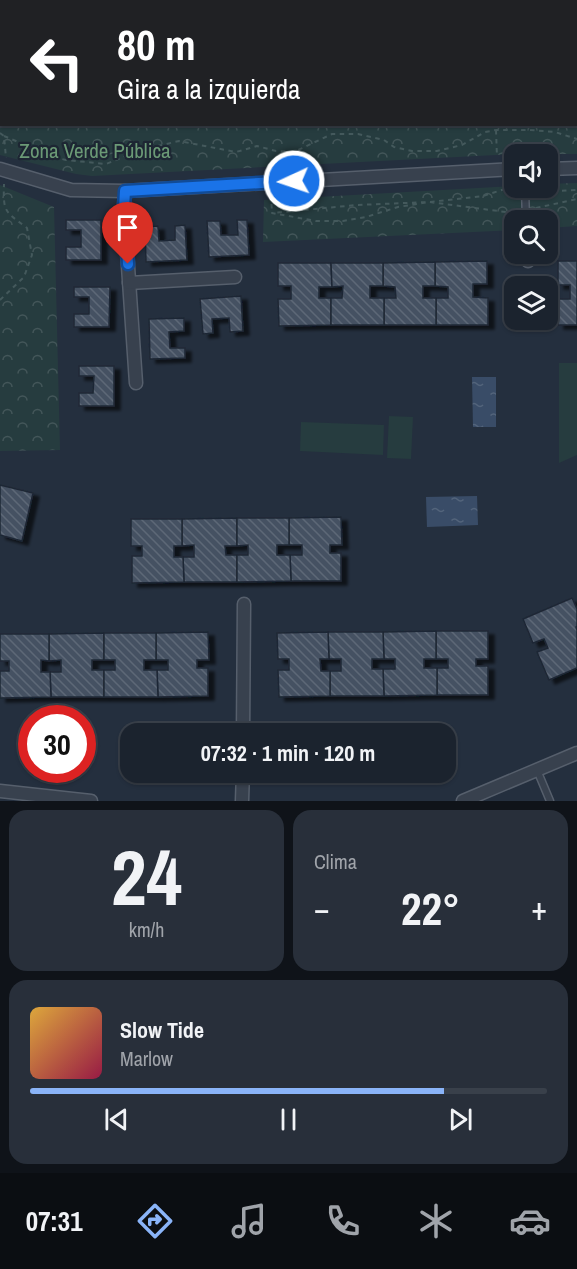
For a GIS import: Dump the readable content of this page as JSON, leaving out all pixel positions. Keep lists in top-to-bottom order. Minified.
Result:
{"parks":["Zona Verde Pública"],"page":{"turn":["80 m","Gira a la izquierda"],"limit":"30","trip":"07:32 · 1 min · 120 m","tile":[["24","km/h"],"Clima"],"heat":["−","22°","+"],"song":["Slow Tide","Marlow"],"tabs":"07:31"}}
